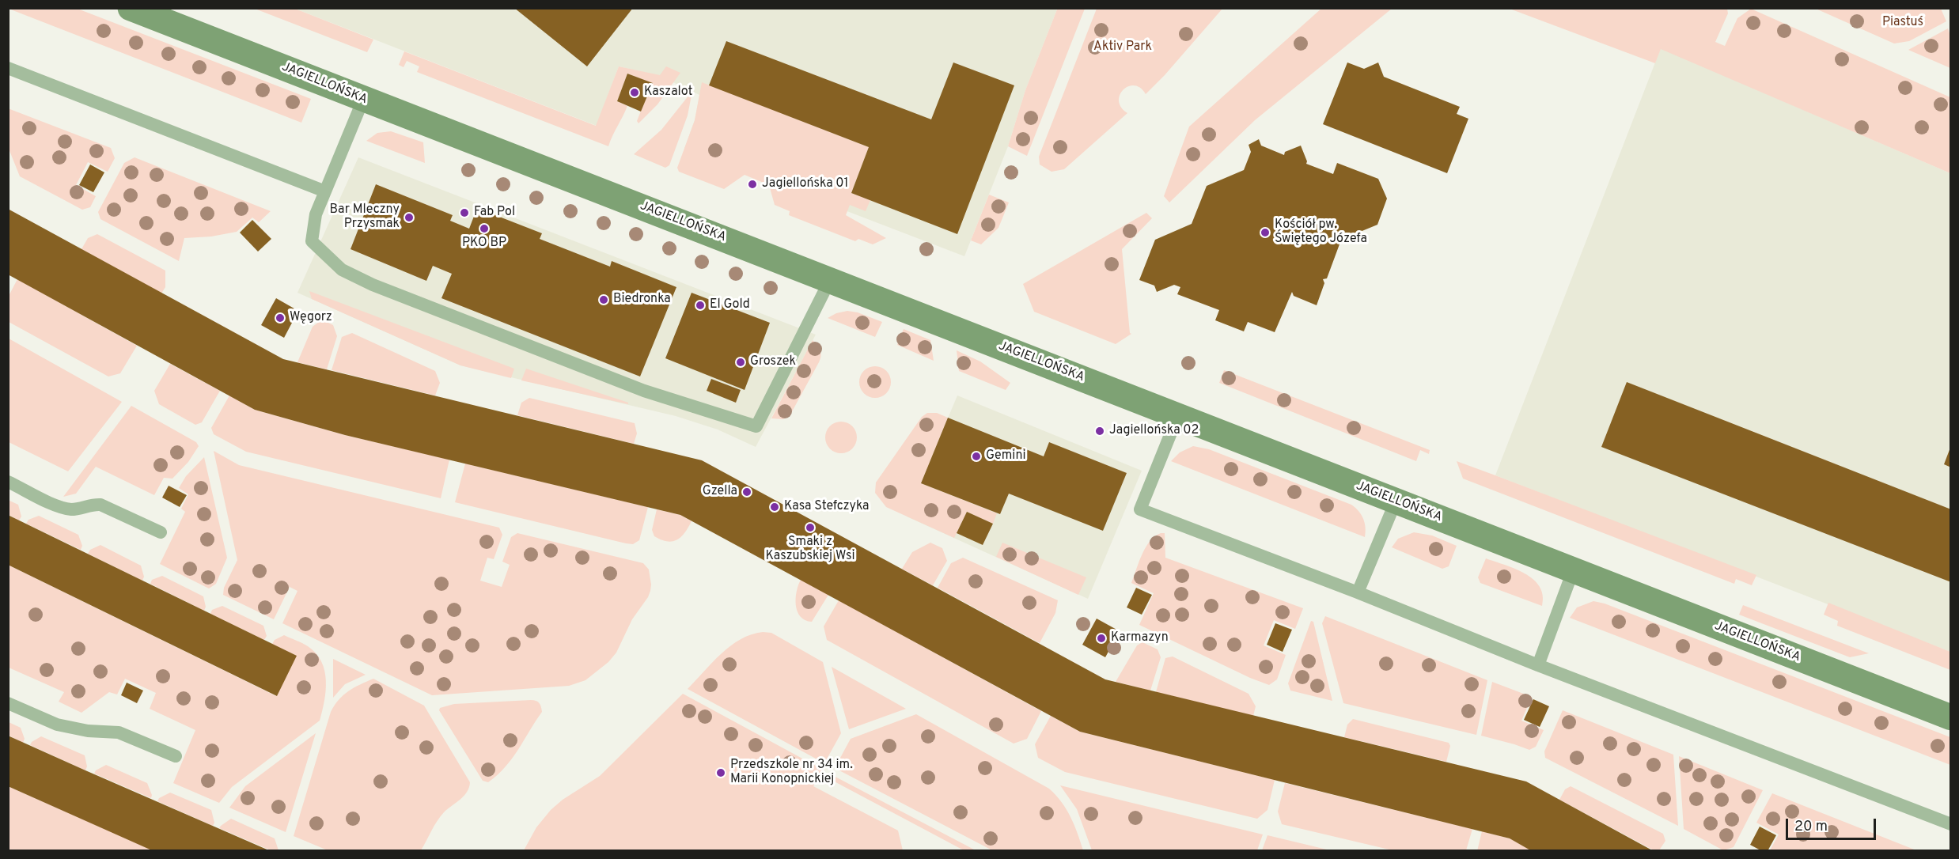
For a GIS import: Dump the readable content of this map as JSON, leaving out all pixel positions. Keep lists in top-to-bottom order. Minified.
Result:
{"streets":{"street":["JAGIELLOŃSKA"]},"parks":["Piastuś","Aktiv Park"],"places":["Kaszalot","Jagiellońska 01","Fab Pol","Bar Mleczny Przysmak","PKO BP","Kościół pw. Świętego Józefa","Biedronka","El Gold","Węgorz","Groszek","Jagiellońska 02","Gemini","Gzella","Kasa Stefczyka","Smaki z Kaszubskiej Wsi","Karmazyn","Przedszkole nr 34 im. Marii Konopnickiej"],"scale_bar":"20 m"}
